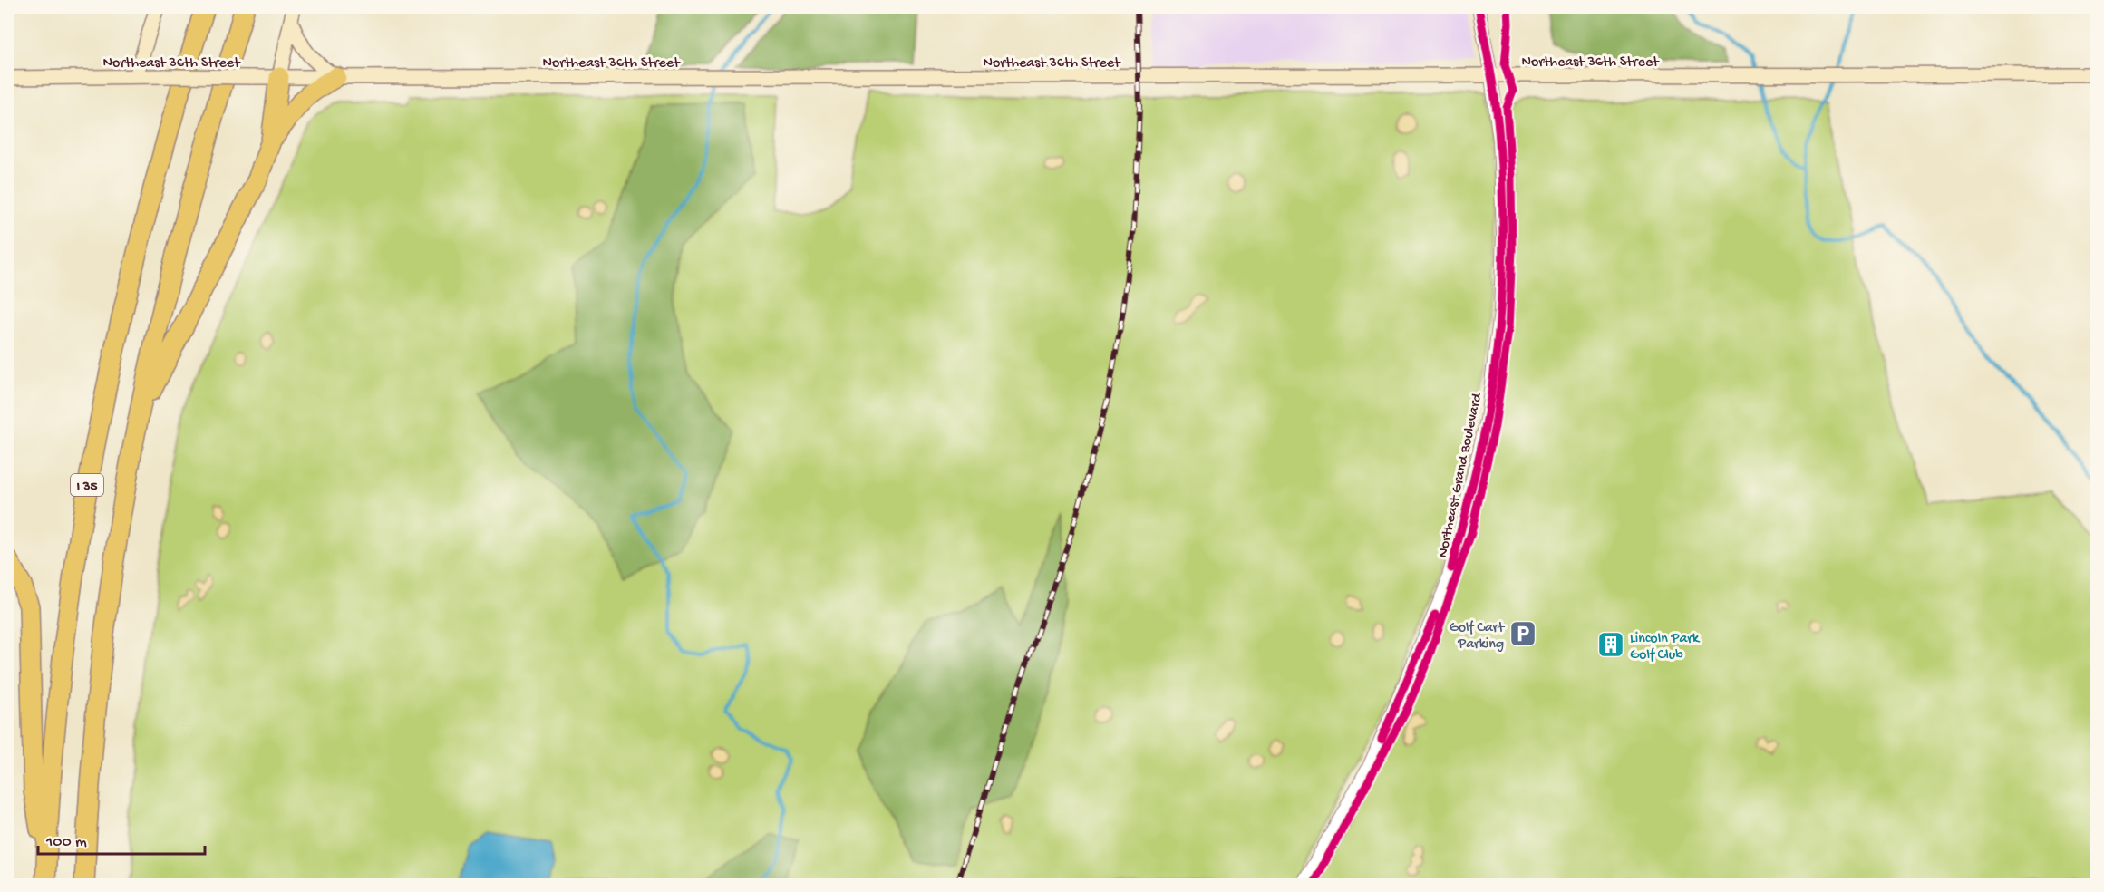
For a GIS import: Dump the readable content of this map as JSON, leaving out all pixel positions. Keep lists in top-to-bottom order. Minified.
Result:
{"streets":{"highway":["I 35"],"main road":["Northeast 36th Street"],"street":["Northeast Grand Boulevard"]},"crossings":[["Northeast 36th Street","Northeast Grand Boulevard"]],"places":{"parking":["Golf Cart Parking"],"building":["Lincoln Park Golf Club"]},"scale_bar":"100 m"}
